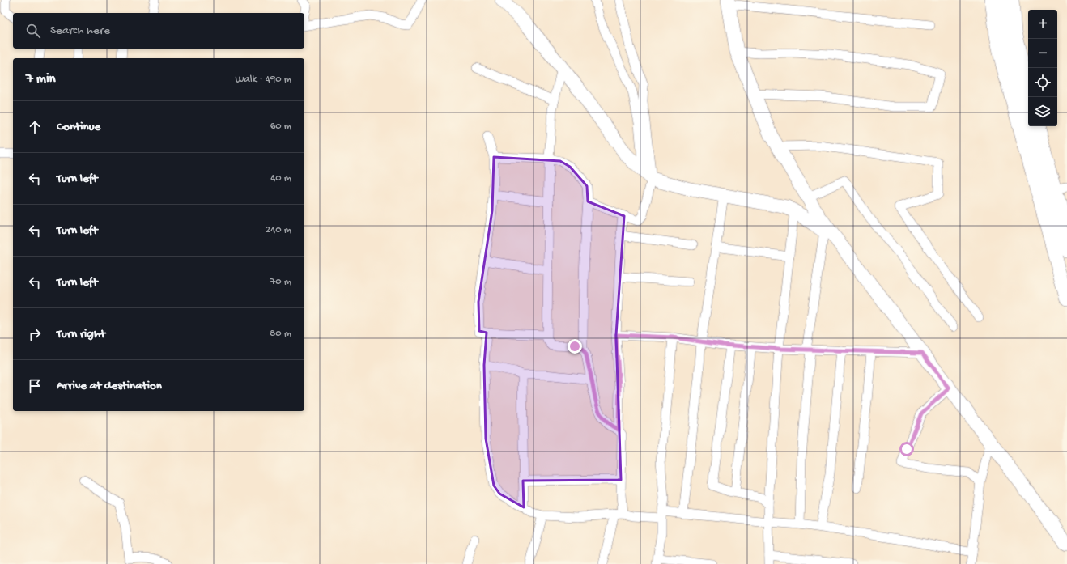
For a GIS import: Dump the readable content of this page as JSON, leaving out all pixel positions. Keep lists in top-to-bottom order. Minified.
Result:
{"page":{"map_buttons":["+","−"],"search":"Search here","heading":["7 min","Walk · 490 m"],"list":[["Continue","60 m"],["Turn left","40 m"],["Turn left","240 m"],["Turn left","70 m"],["Turn right","80 m"],"Arrive at destination"]}}
